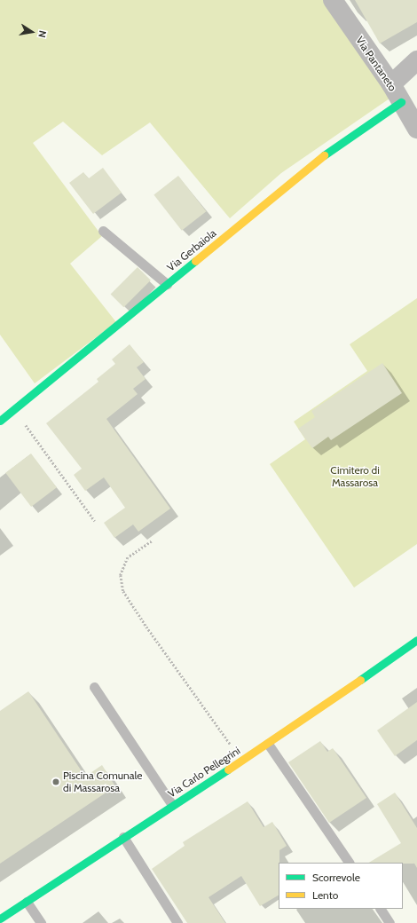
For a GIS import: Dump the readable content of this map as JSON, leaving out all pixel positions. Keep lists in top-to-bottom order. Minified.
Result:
{"streets":{"street":["Via Pantaneto","Via Gerbaiola","Via Carlo Pellegrini"]},"crossings":[["Via Pantaneto","Via Gerbaiola"]],"parks":["Cimitero di Massarosa"],"places":["Piscina Comunale di Massarosa"],"legend":["Scorrevole","Lento"],"north":"right"}
